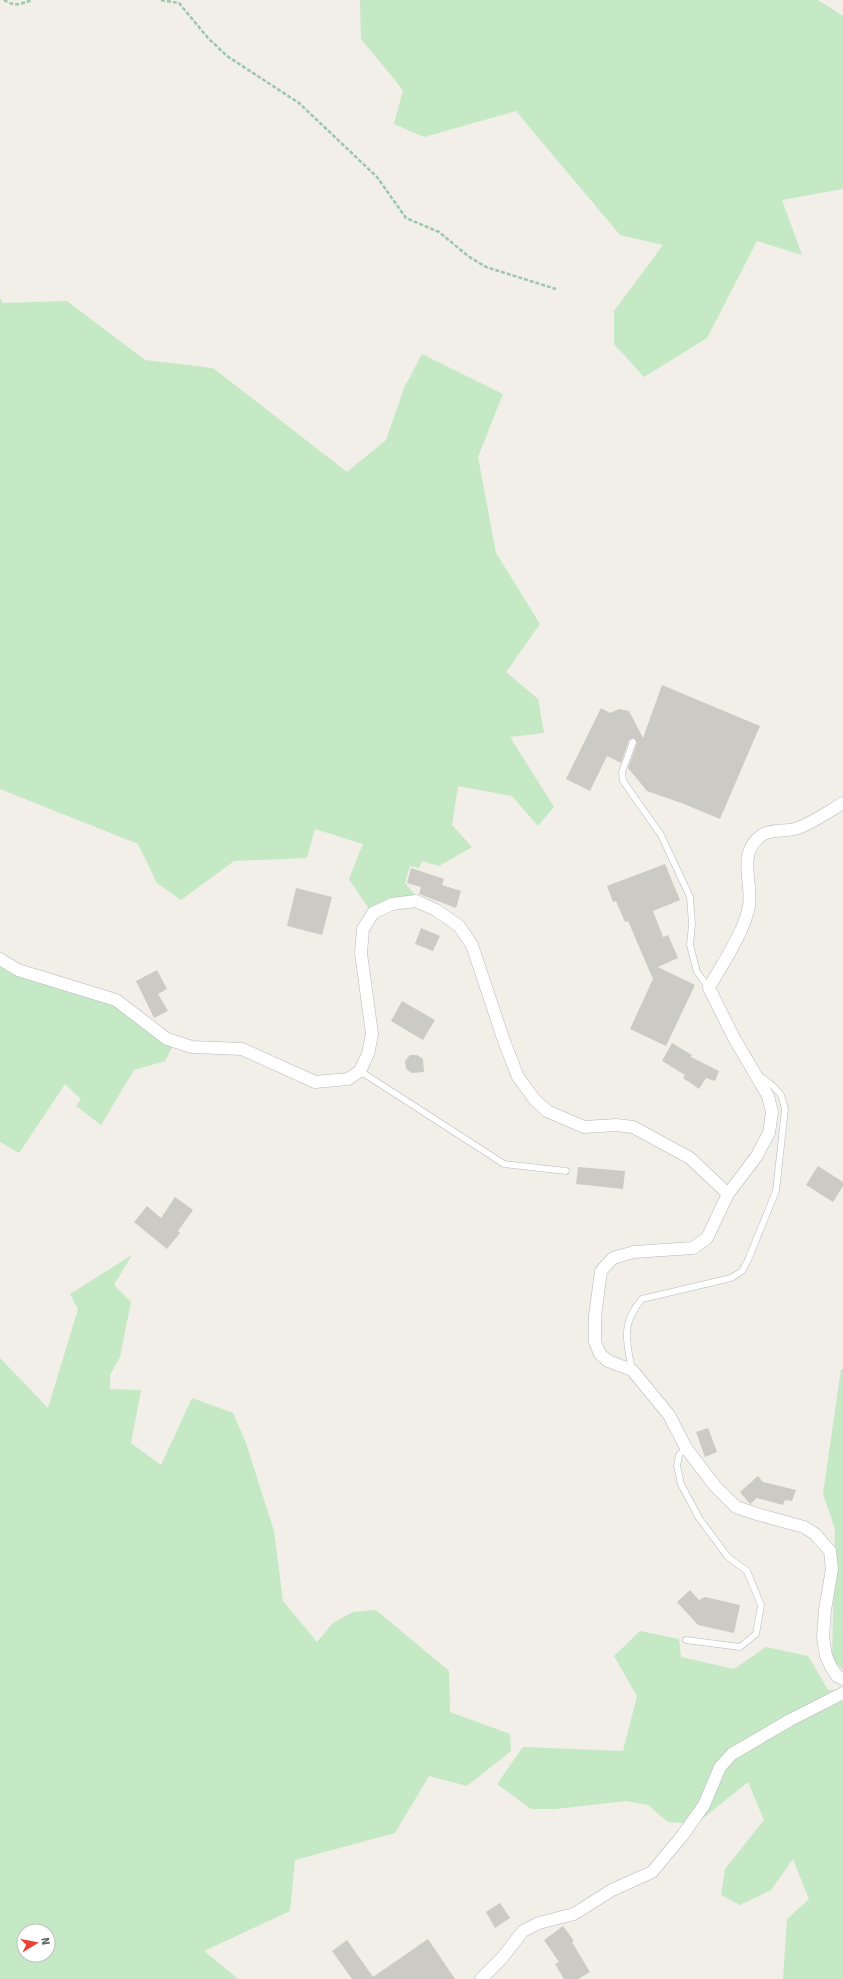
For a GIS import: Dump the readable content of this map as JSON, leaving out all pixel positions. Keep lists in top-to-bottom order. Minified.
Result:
{"north":"right"}
